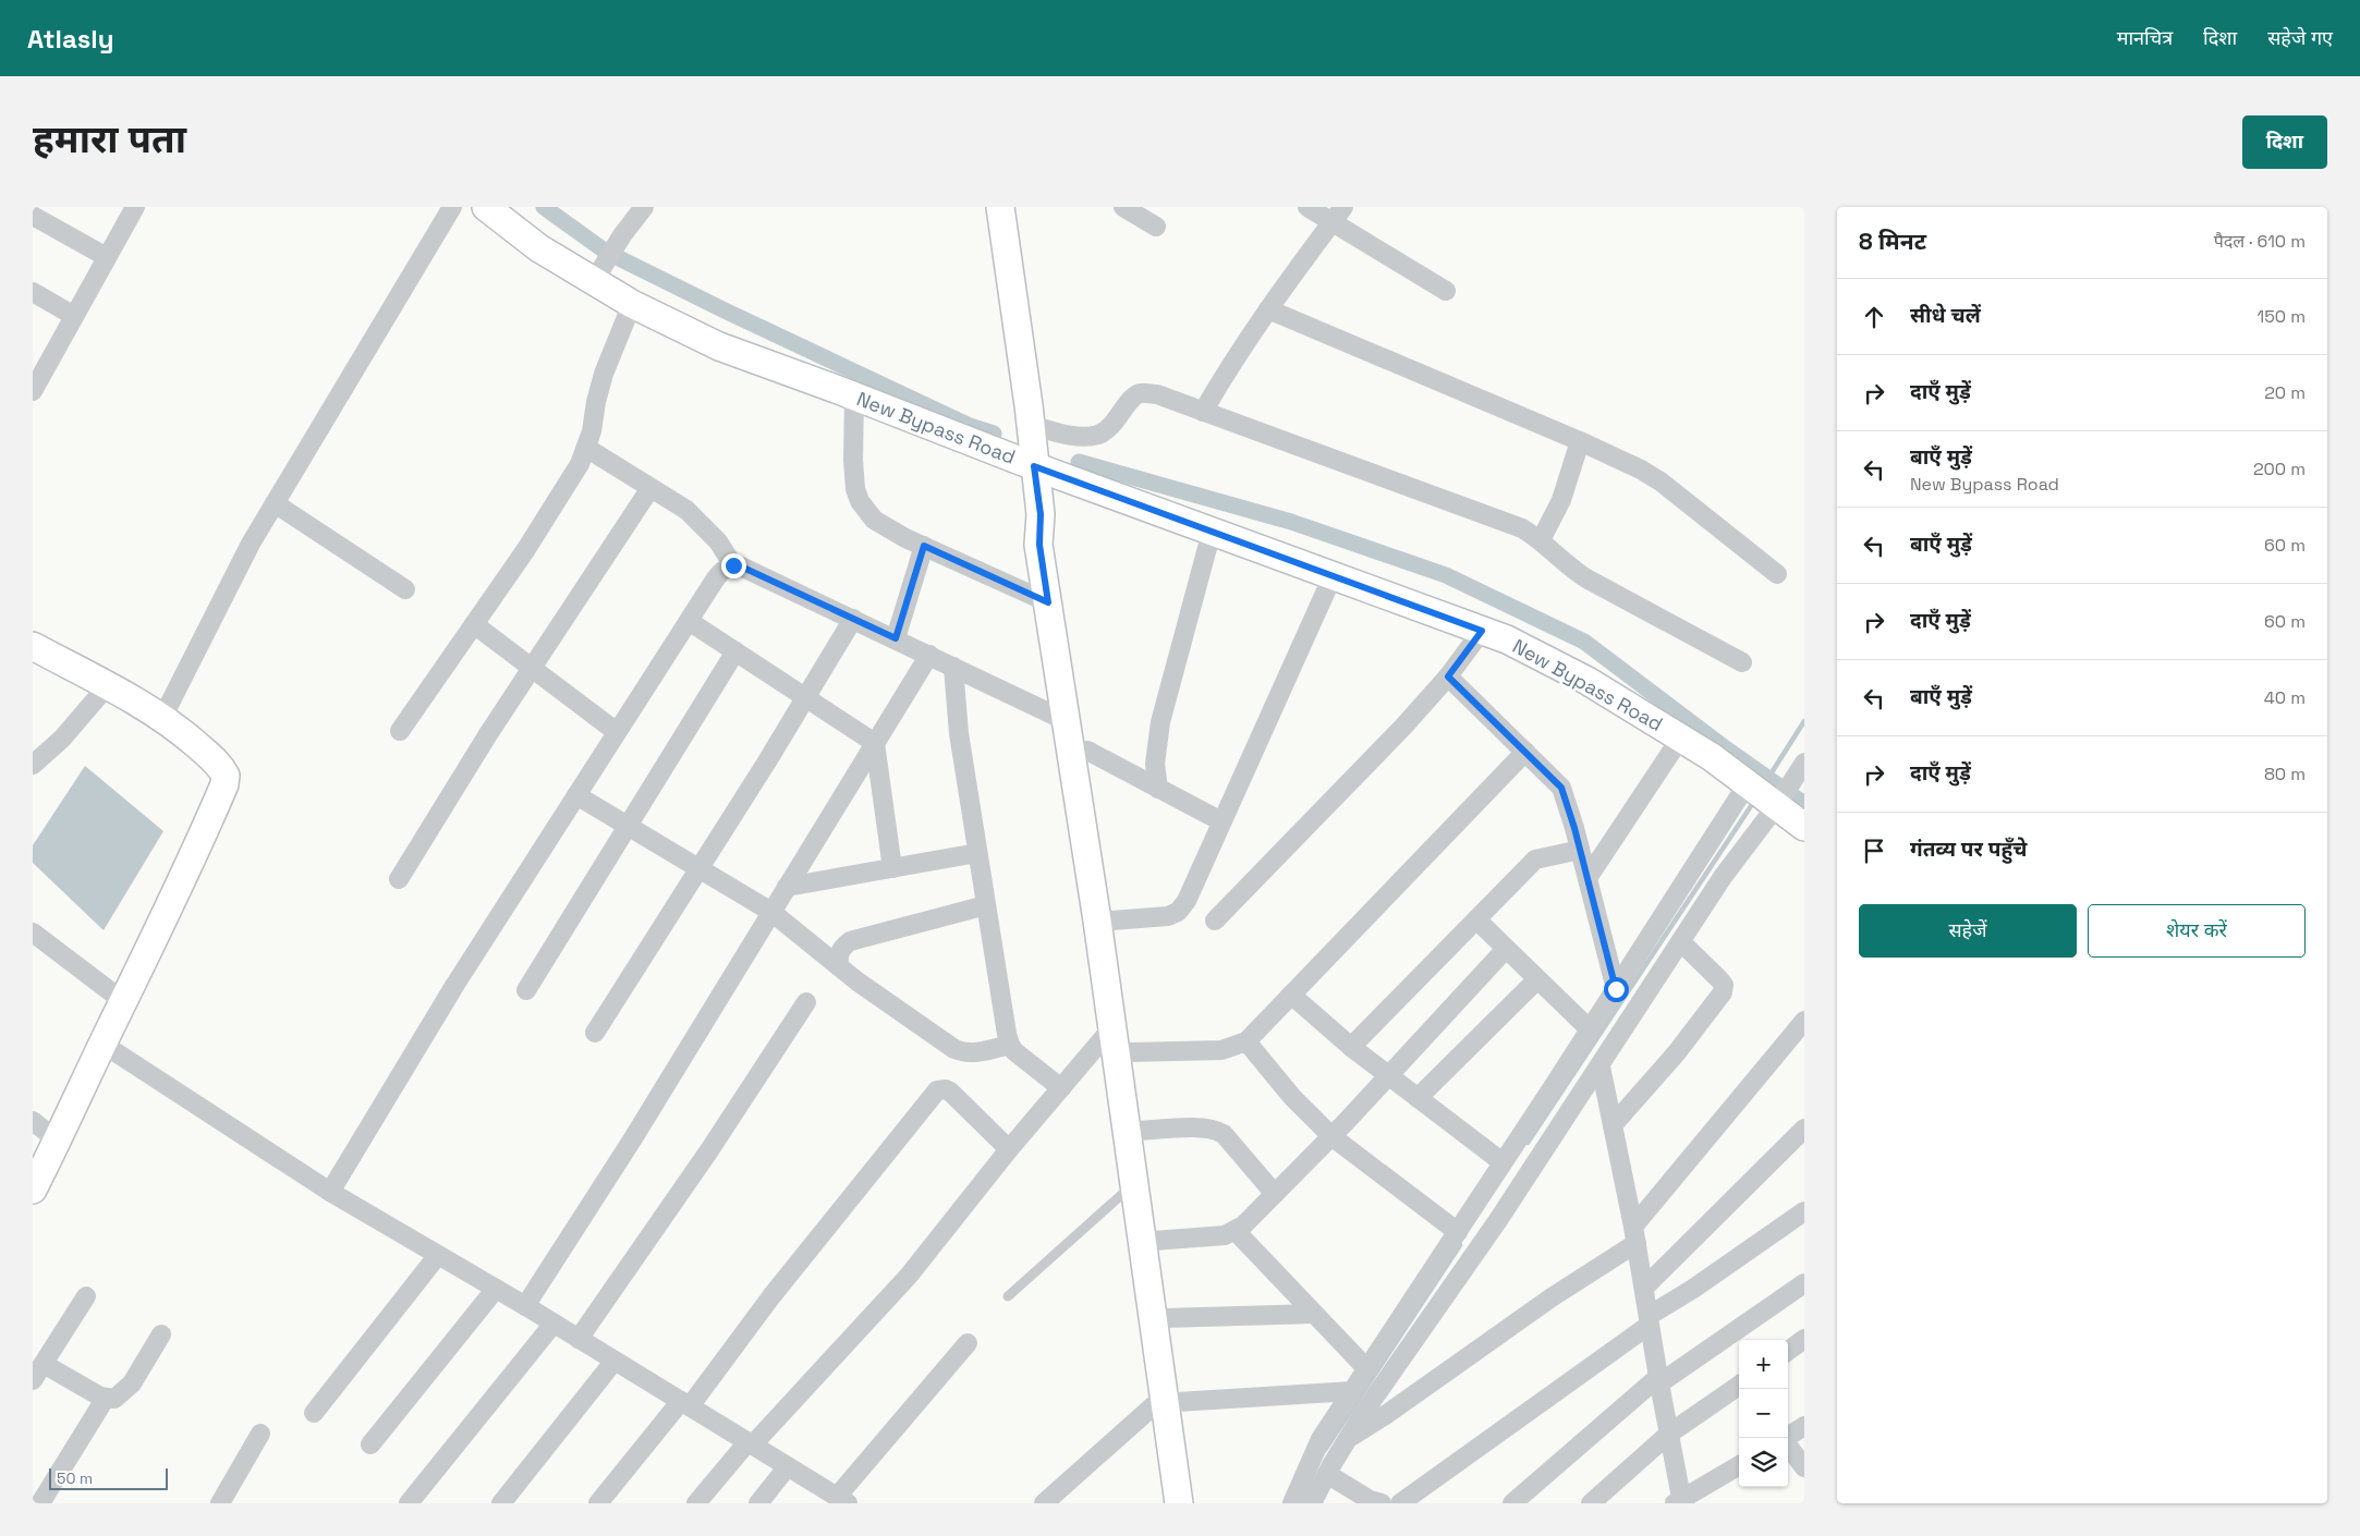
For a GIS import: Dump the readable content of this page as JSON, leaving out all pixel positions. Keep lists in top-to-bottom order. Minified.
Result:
{"streets":{"street":["New Bypass Road"]},"scale_bar":"50 m","page":{"header":"Atlasly","nav":["मानचित्र","दिशा","सहेजे गए"],"title":"हमारा पता","buttons":["दिशा",["सहेजें","शेयर करें"]],"heading":["8 मिनट","पैदल · 610 m"],"list":[["सीधे चलें","150 m"],["दाएँ मुड़ें","20 m"],["बाएँ मुड़ें","New Bypass Road","200 m"],["बाएँ मुड़ें","60 m"],["दाएँ मुड़ें","60 m"],["बाएँ मुड़ें","40 m"],["दाएँ मुड़ें","80 m"],"गंतव्य पर पहुँचे"],"map_buttons":["+","−"],"scale":"50 m"}}
